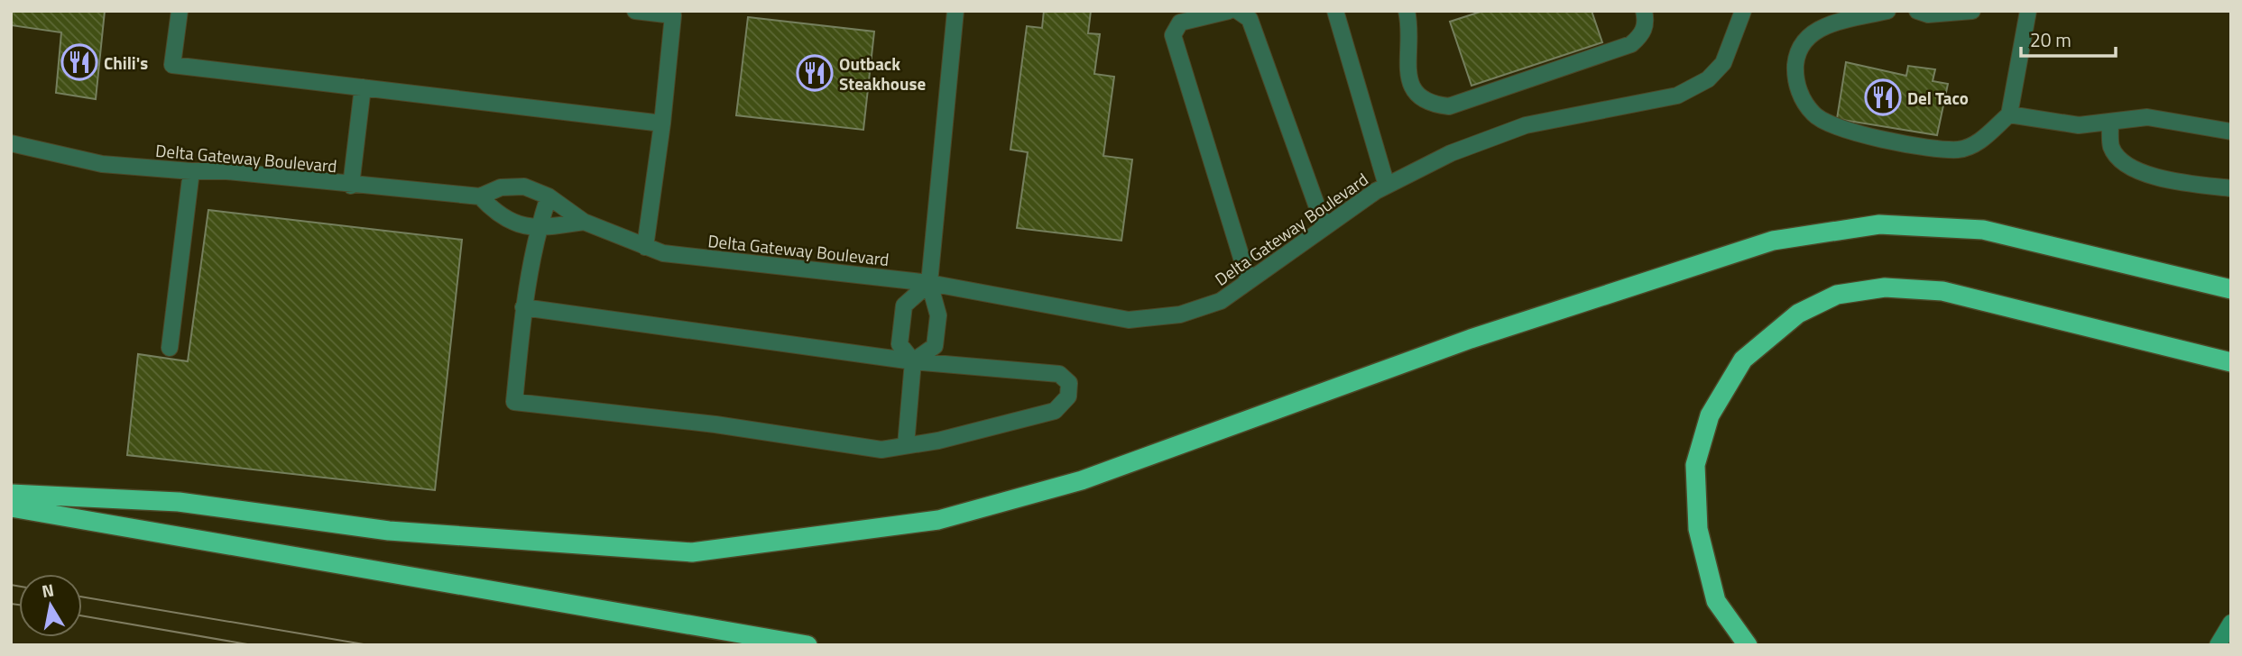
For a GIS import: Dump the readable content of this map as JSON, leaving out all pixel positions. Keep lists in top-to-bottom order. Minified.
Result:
{"streets":{"lane":["Delta Gateway Boulevard"]},"places":{"restaurant":["Chili's","Outback Steakhouse","Del Taco"]},"scale_bar":"20 m","north":"top"}
